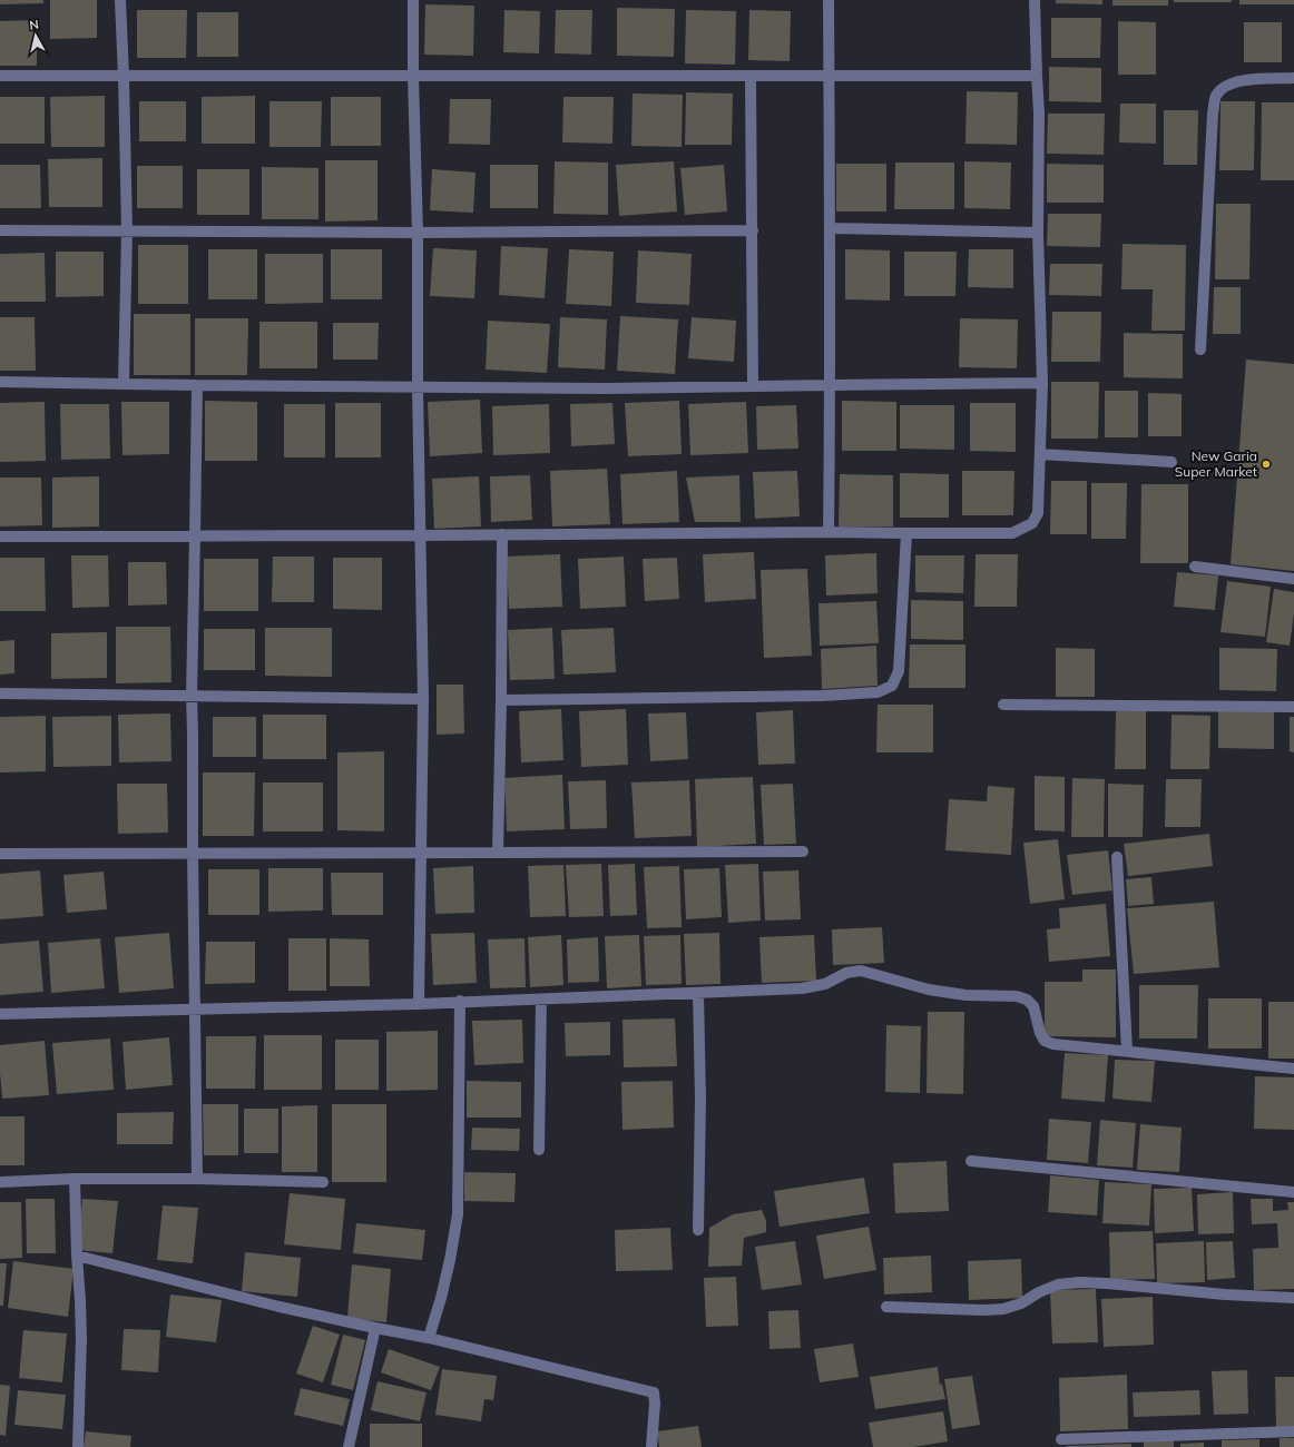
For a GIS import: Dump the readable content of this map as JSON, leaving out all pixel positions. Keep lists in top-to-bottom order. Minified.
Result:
{"places":["New Garia Super Market"],"north":"top"}
